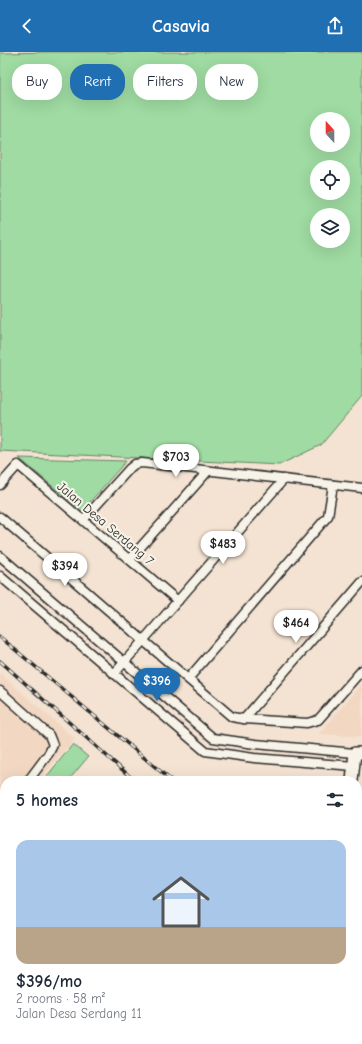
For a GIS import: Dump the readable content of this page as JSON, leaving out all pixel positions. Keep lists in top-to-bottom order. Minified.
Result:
{"streets":{"street":["Jalan Desa Serdang 7"]},"north":"top","page":{"header":"Casavia","chip":["Buy","Rent","Filters","New"],"price":["$703","$483","$394","$464","$396"],"heading":"5 homes","list":[{"name":"$396/mo","note":"2 rooms · 58 m² · Jalan Desa Serdang 11"}]}}
